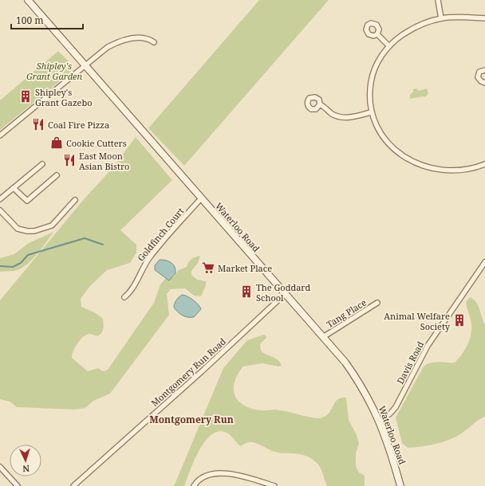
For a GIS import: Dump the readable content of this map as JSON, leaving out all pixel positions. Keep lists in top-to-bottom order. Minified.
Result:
{"streets":{"main road":["Waterloo Road"],"street":["Goldfinch Court","Tang Place","Davis Road","Montgomery Run Road"]},"crossings":[["Waterloo Road","Goldfinch Court"],["Waterloo Road","Tang Place"],["Waterloo Road","Davis Road"],["Waterloo Road","Montgomery Run Road"]],"districts":["Montgomery Run"],"parks":["Shipley's Grant Garden"],"places":{"building":["Shipley's Grant Gazebo","The Goddard School","Animal Welfare Society"],"restaurant":["Coal Fire Pizza","East Moon Asian Bistro"],"shop":["Cookie Cutters"],"supermarket":["Market Place"]},"scale_bar":"100 m","north":"bottom"}
